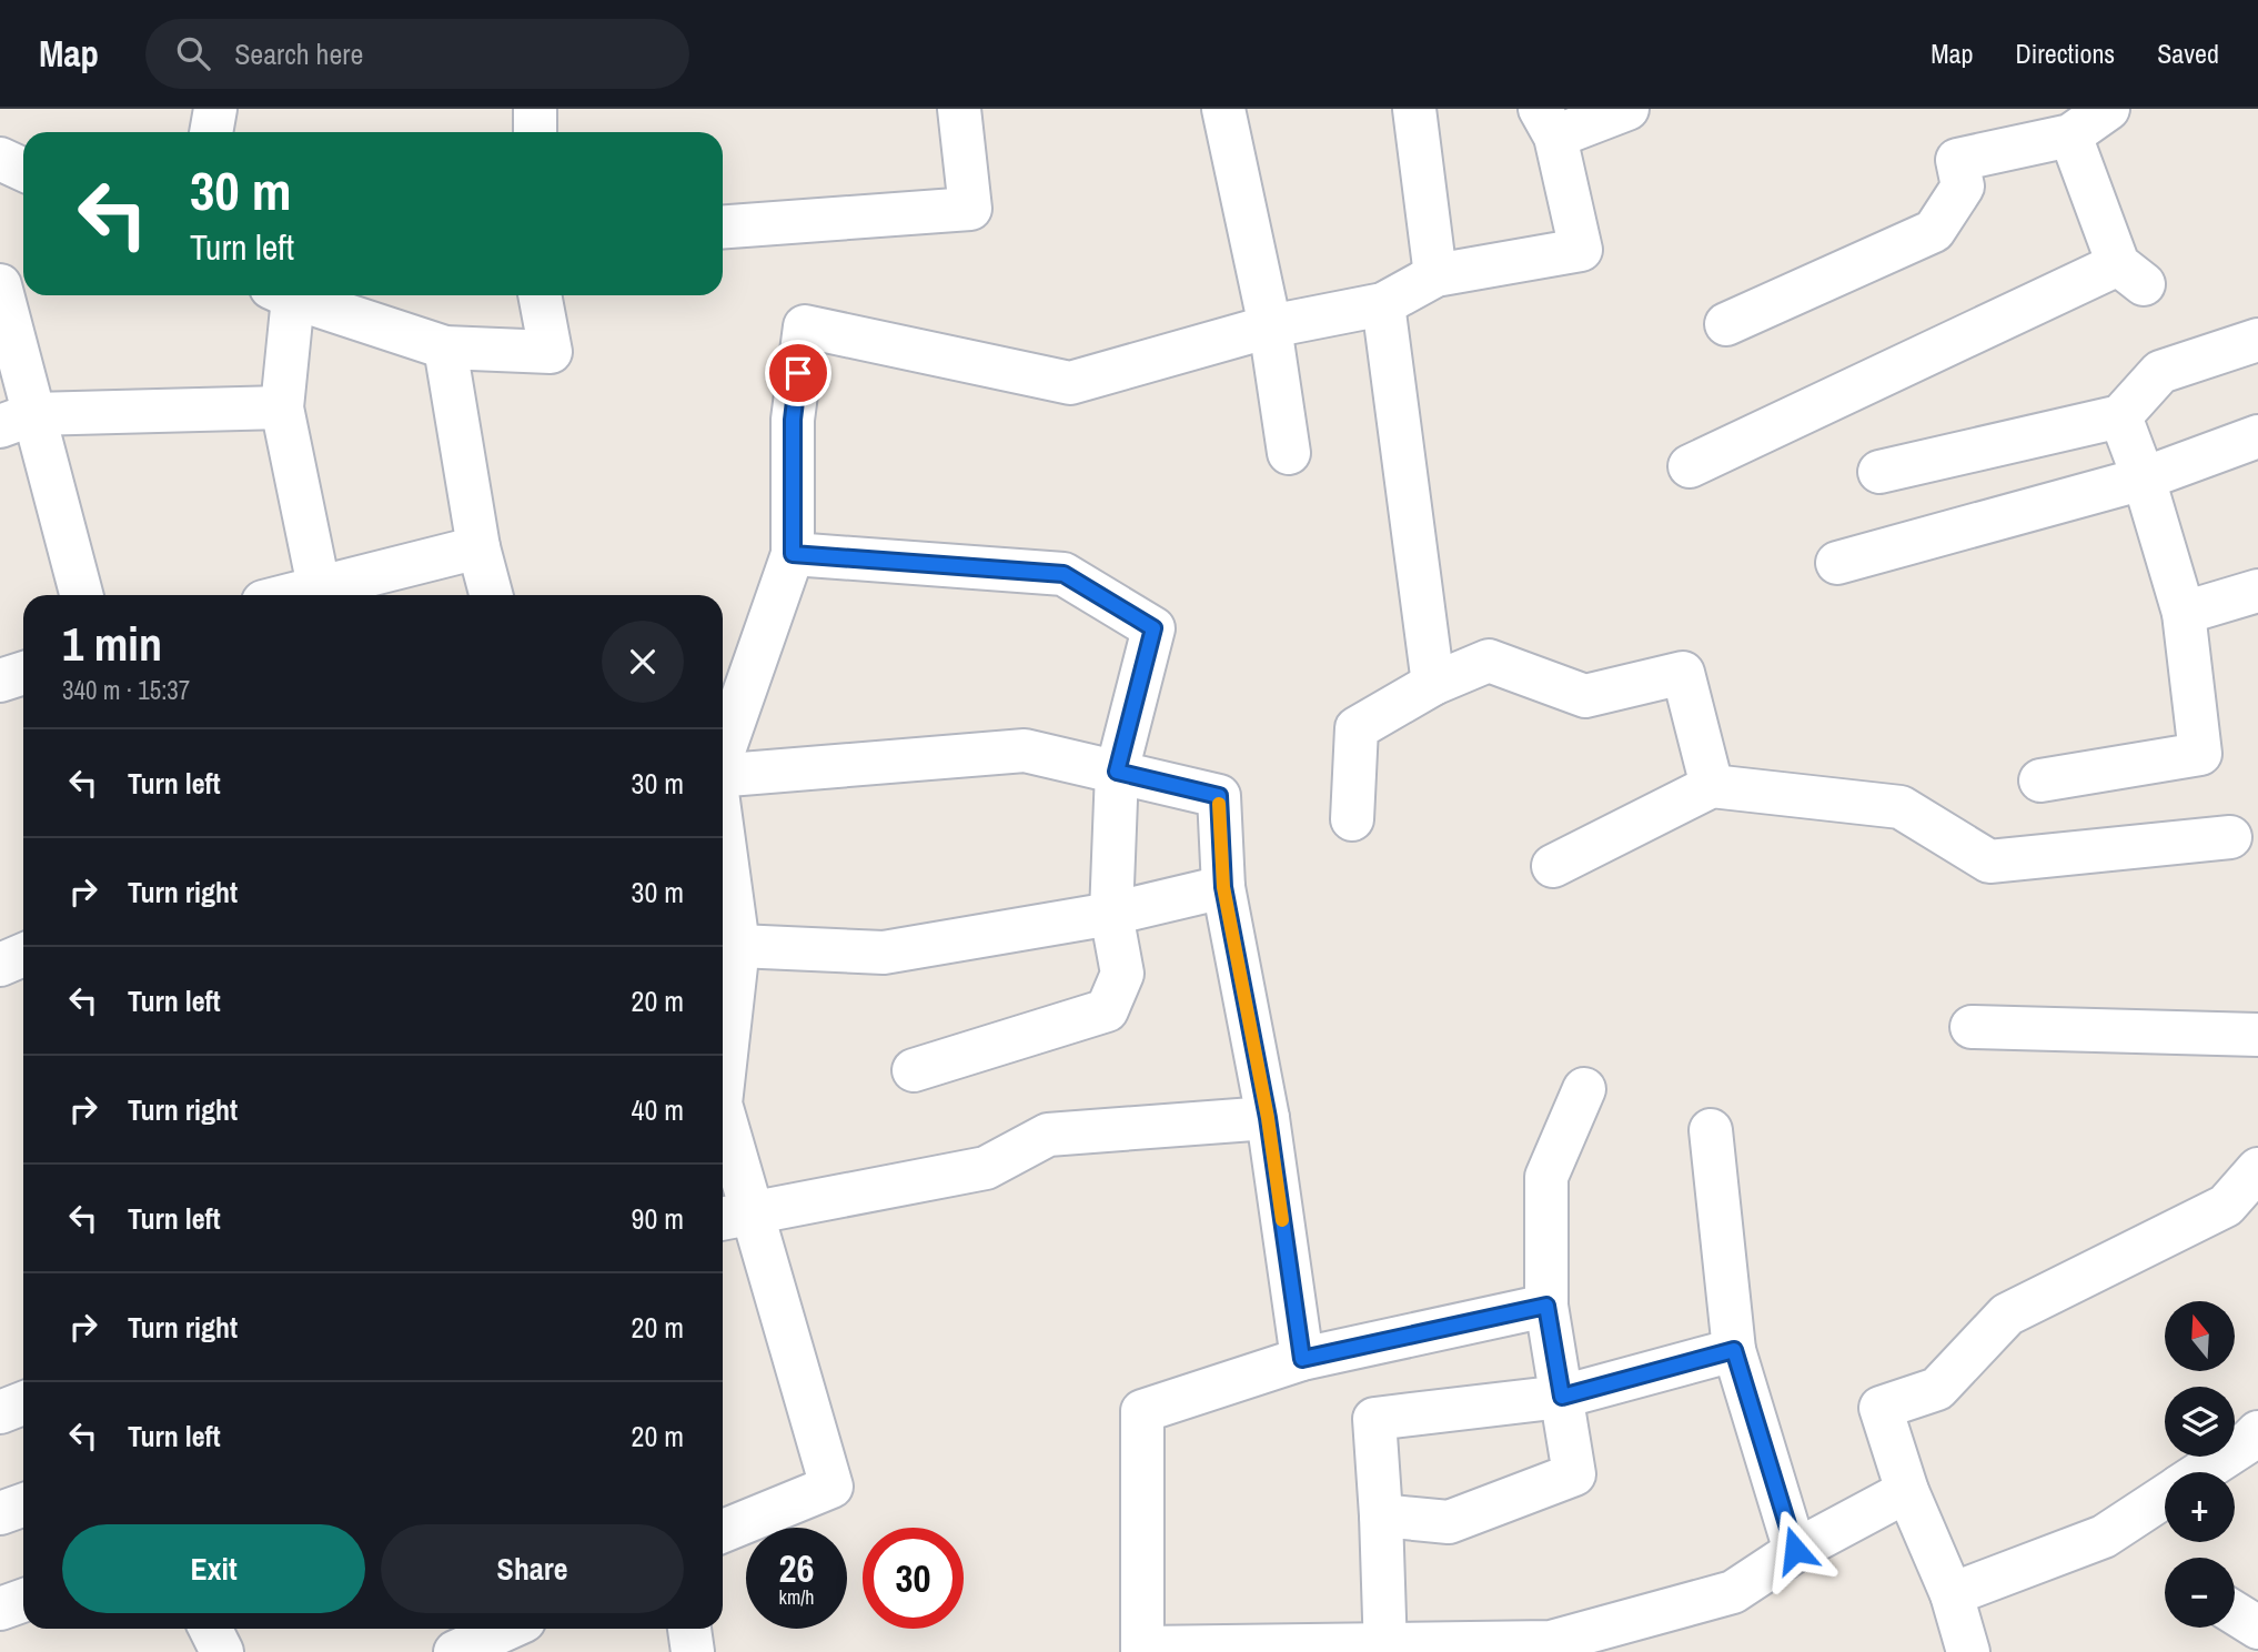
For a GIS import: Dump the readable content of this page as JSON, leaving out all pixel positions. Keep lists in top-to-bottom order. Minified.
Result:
{"north":"top","page":{"header":"Map","search":"Search here","nav":["Map","Directions","Saved"],"turn":["30 m","Turn left"],"heading":["1 min","340 m · 15:37"],"list":[{"name":"Turn left","value":"30 m"},{"name":"Turn right","value":"30 m"},{"name":"Turn left","value":"20 m"},{"name":"Turn right","value":"40 m"},{"name":"Turn left","value":"90 m"},{"name":"Turn right","value":"20 m"},{"name":"Turn left","value":"20 m"}],"map_buttons":["+","−"],"buttons":["Exit","Share"],"speed":"26 km/h","limit":"30"}}
